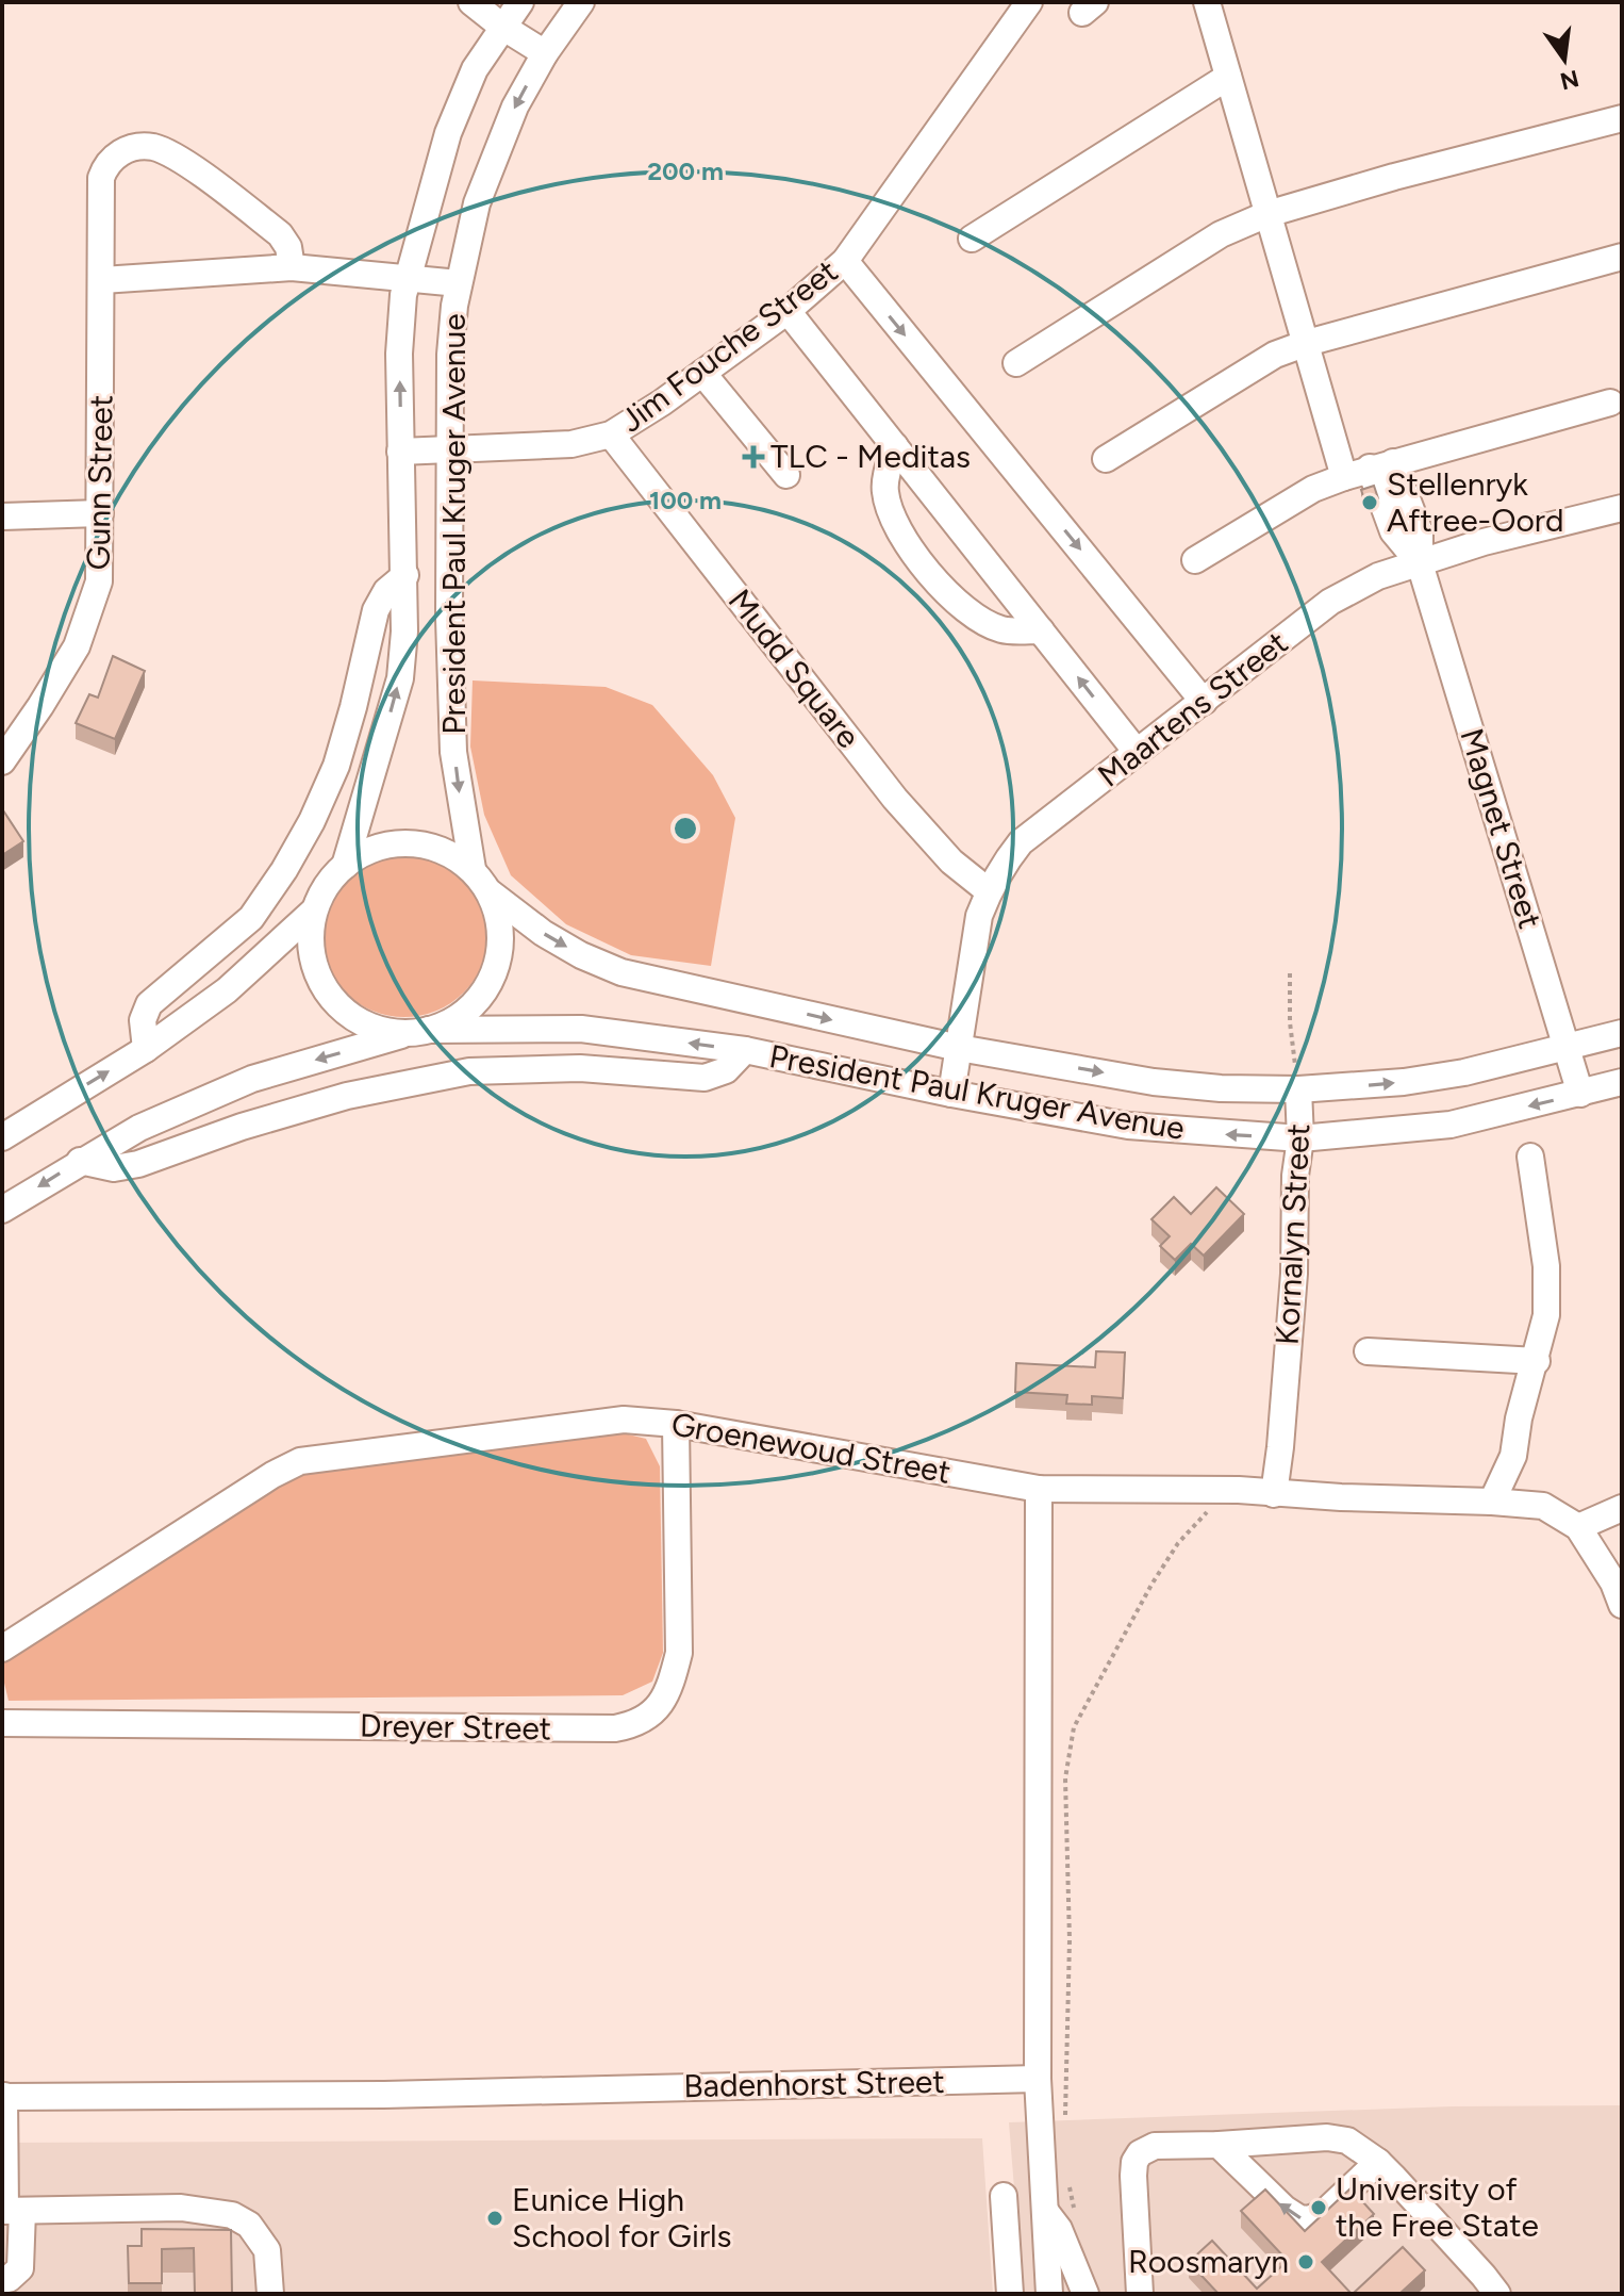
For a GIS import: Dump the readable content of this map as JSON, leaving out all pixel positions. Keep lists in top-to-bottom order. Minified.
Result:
{"streets":{"street":["Jim Fouche Street","Gunn Street","President Paul Kruger Avenue","Mudd Square","Maartens Street","Magnet Street","Kornalyn Street","Groenewoud Street","Dreyer Street","Badenhorst Street"]},"crossings":[["Jim Fouche Street","President Paul Kruger Avenue"],["Jim Fouche Street","Mudd Square"],["President Paul Kruger Avenue","Maartens Street"],["President Paul Kruger Avenue","Magnet Street"],["President Paul Kruger Avenue","Kornalyn Street"],["Mudd Square","Maartens Street"],["Maartens Street","Magnet Street"],["Kornalyn Street","Groenewoud Street"],["Groenewoud Street","Dreyer Street"]],"places":{"health":["TLC - Meditas"],"other":["Stellenryk Aftree-Oord","University of the Free State","Eunice High School for Girls","Roosmaryn"]},"north":"bottom","rings":["200 m","100 m"]}
